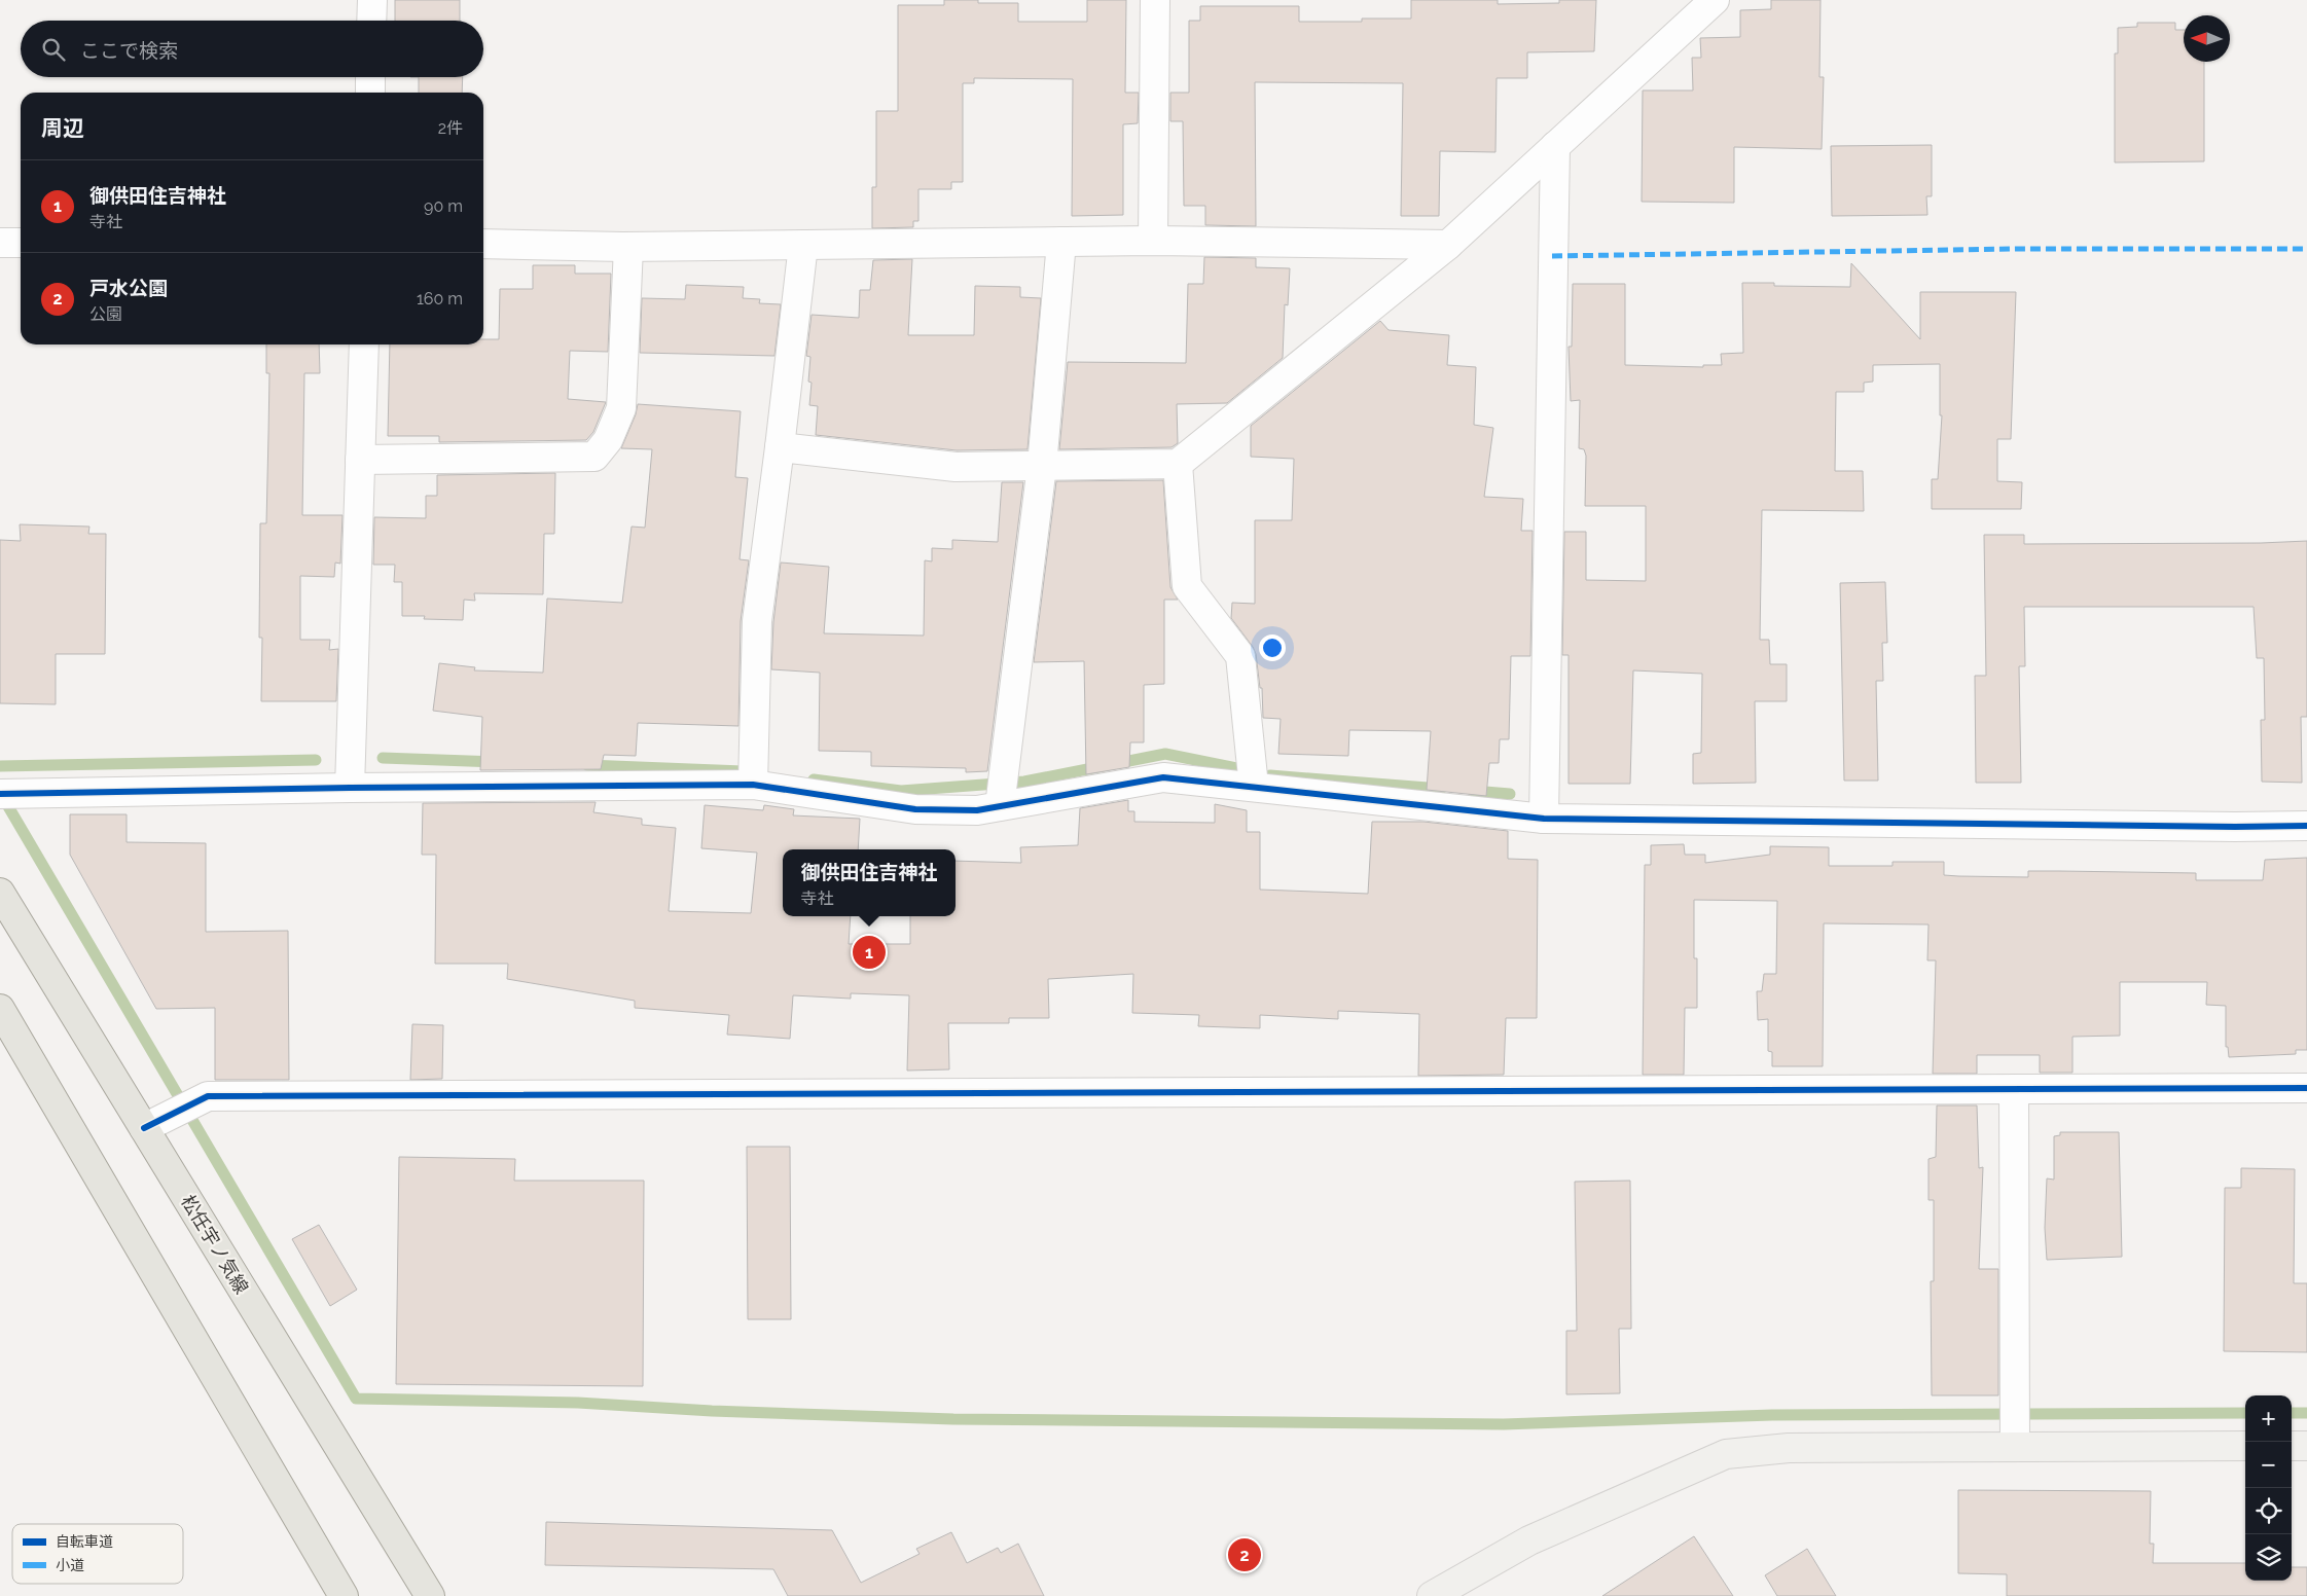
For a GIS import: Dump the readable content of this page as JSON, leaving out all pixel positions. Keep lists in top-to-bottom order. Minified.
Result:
{"streets":{"main road":["松任宇ノ気線"]},"legend":["自転車道","小道"],"north":"left","page":{"search":"ここで検索","heading":["周辺","2件"],"list":[{"mark":"1","name":"御供田住吉神社","note":"寺社","value":"90 m"},{"mark":"2","name":"戸水公園","note":"公園","value":"160 m"}],"popup":["御供田住吉神社","寺社"],"pins":["1","2"],"map_buttons":["+","−"]}}
